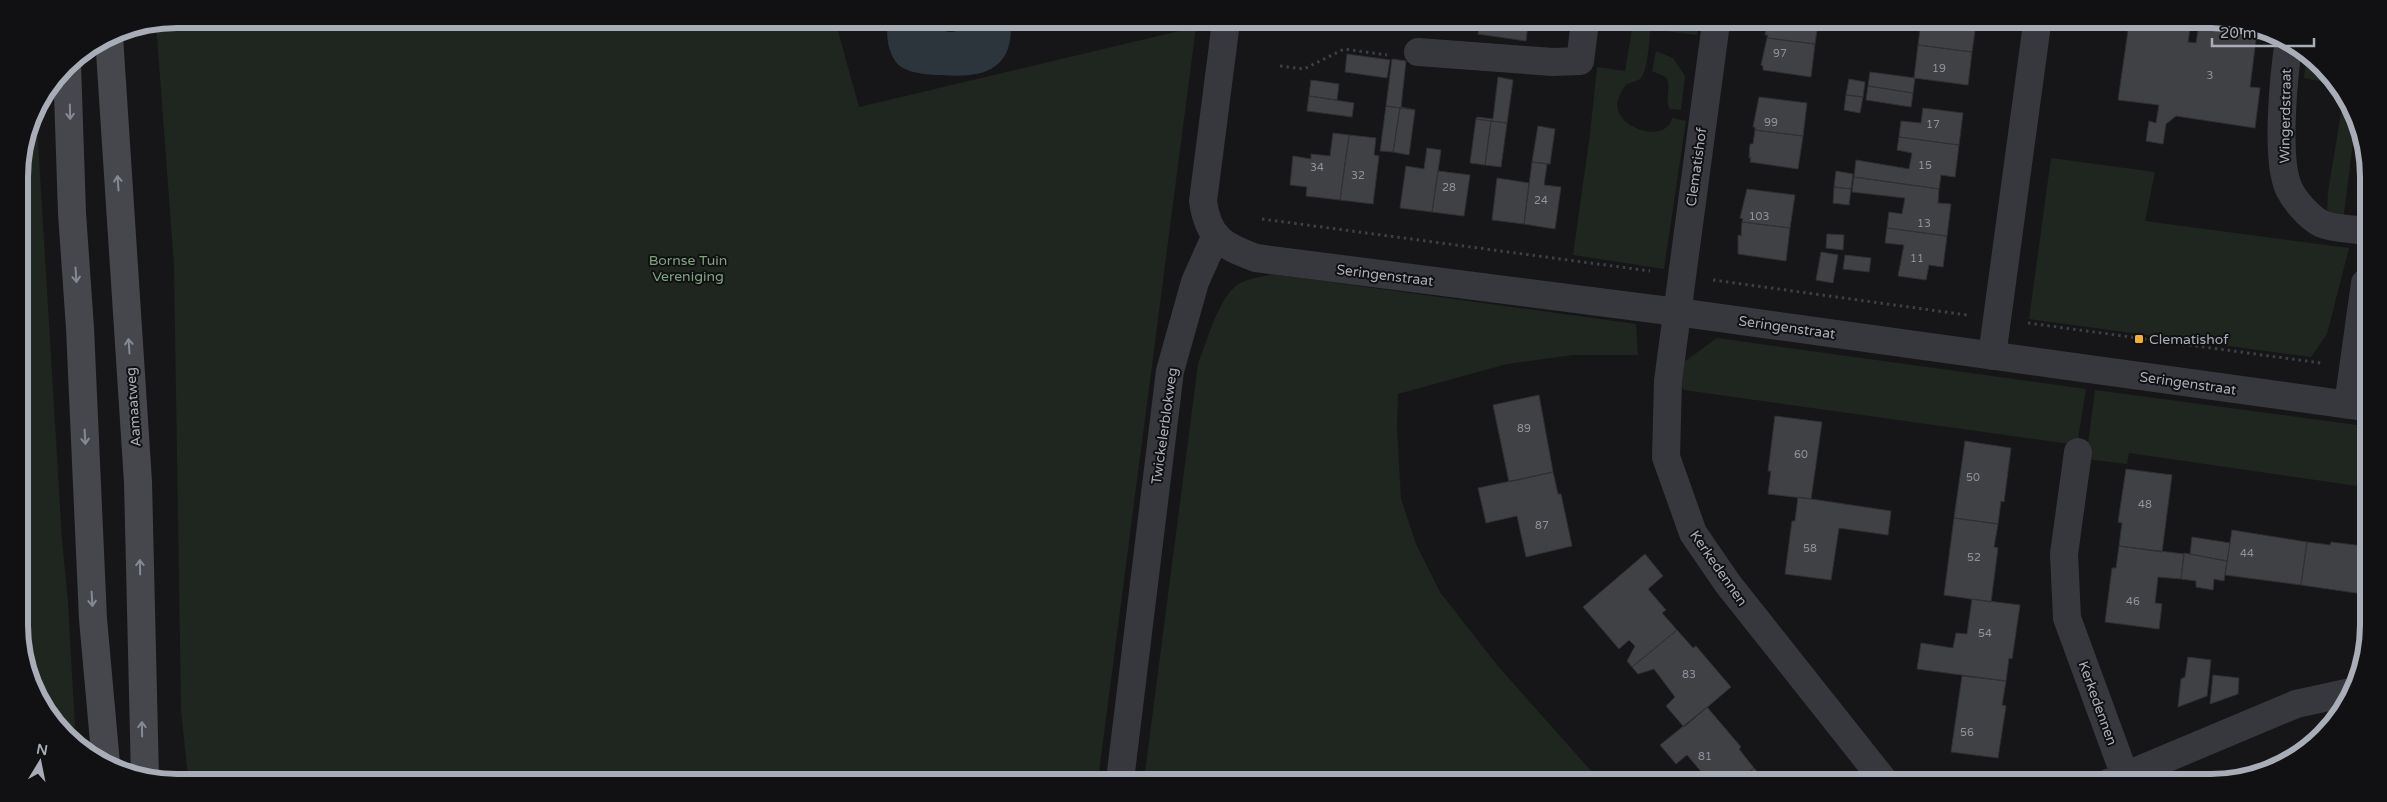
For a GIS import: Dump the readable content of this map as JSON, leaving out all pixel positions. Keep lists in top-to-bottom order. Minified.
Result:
{"streets":{"main road":["Aamaatweg"],"street":["Wingerdstraat","Clematishof","Seringenstraat","Twickelerblokweg","Kerkedennen"]},"crossings":[["Clematishof","Seringenstraat"],["Clematishof","Kerkedennen"],["Seringenstraat","Twickelerblokweg"],["Seringenstraat","Kerkedennen"]],"parks":["Bornse Tuin Vereniging"],"places":{"transit":["Clematishof"]},"house_numbers":["97","19","3","99","17","15","34","32","28","24","103","13","11","89","60","50","48","87","58","44","52","46","54","83","56","81"],"scale_bar":"20 m","north":"top"}
